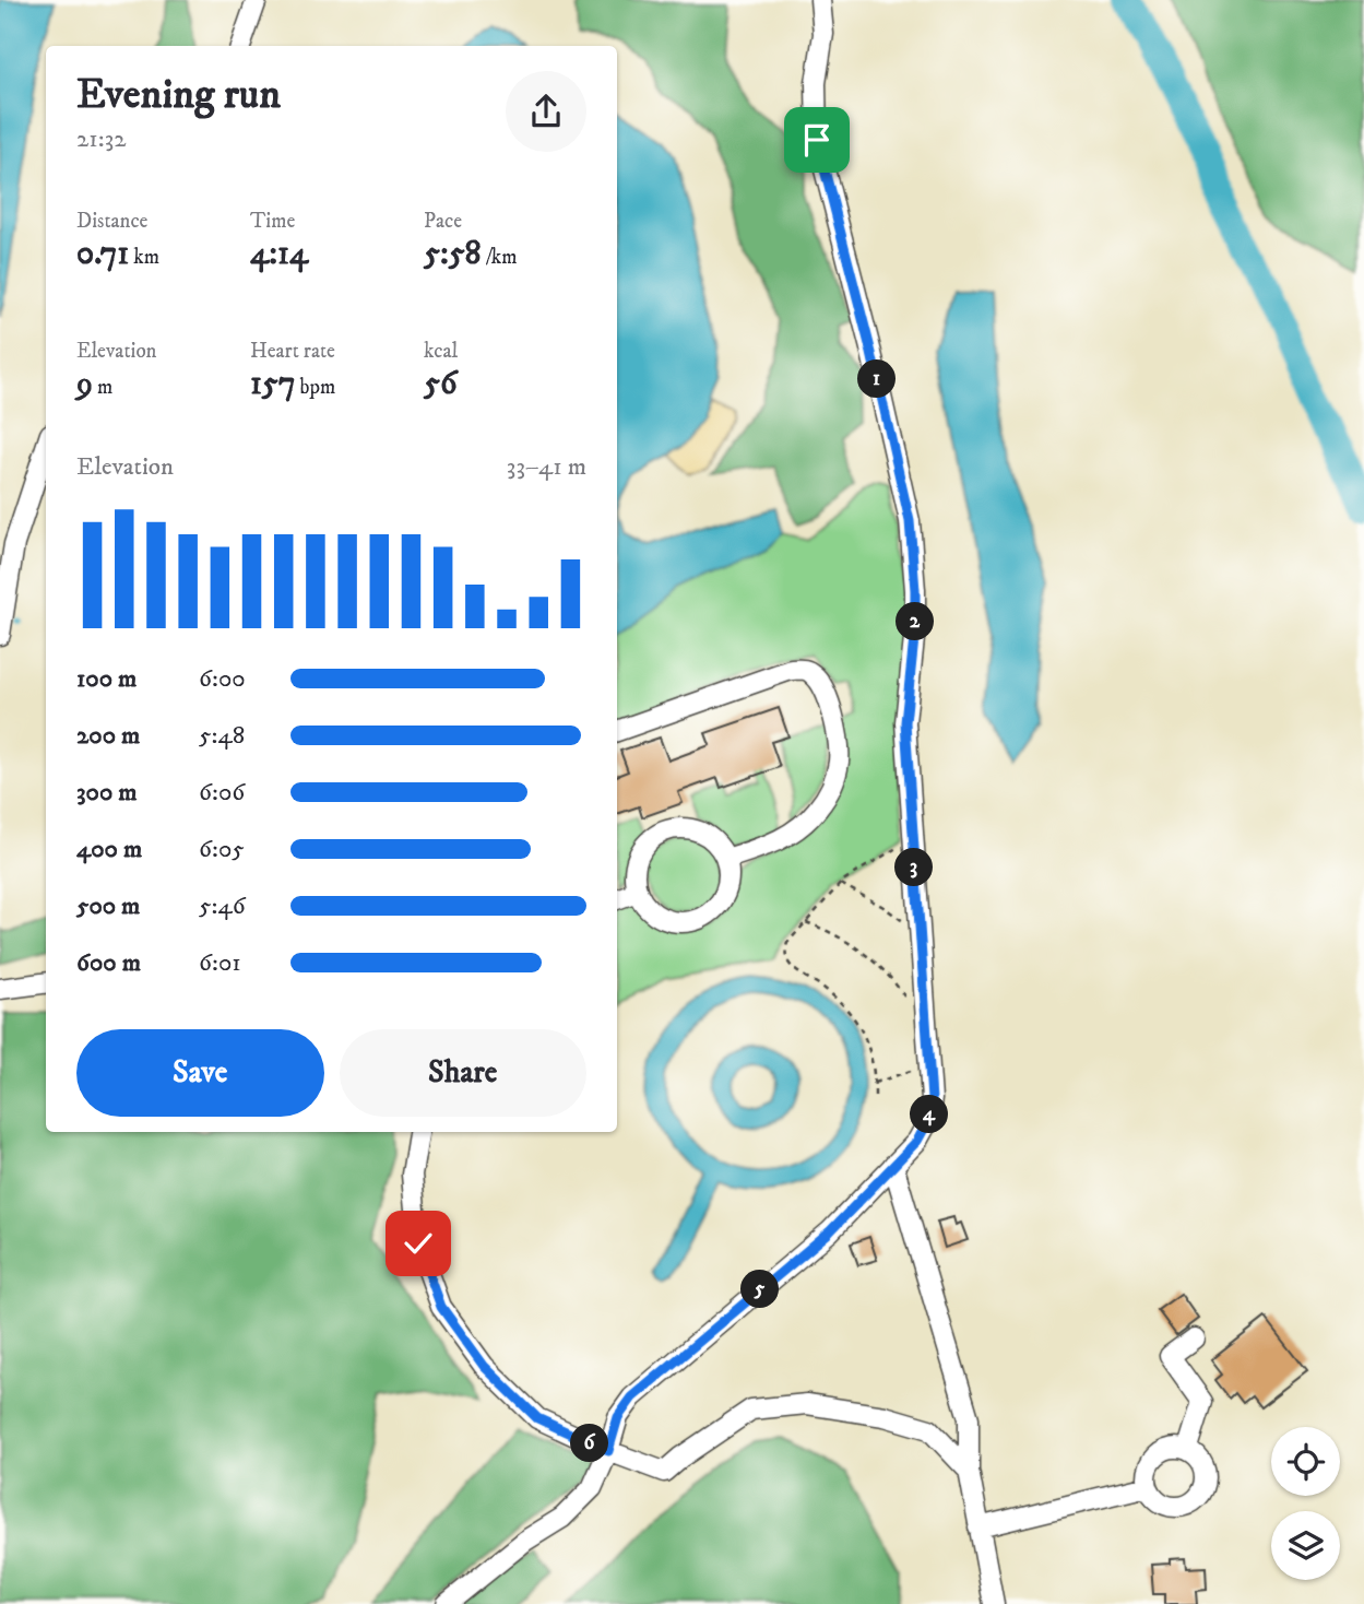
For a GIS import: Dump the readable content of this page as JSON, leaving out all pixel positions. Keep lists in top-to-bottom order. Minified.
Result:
{"page":{"heading":["Evening run","21:32"],"stats":[["Distance","0.71 km"],["Time","4:14"],["Pace","5:58 /km"],["Elevation","9 m"],["Heart rate","157 bpm"],["kcal","56"]],"pins":["1","2","3","4","5","6"],"chart":["Elevation","33–41 m"],"list":[{"name":"100 m","note":"6:00"},{"name":"200 m","note":"5:48"},{"name":"300 m","note":"6:06"},{"name":"400 m","note":"6:05"},{"name":"500 m","note":"5:46"},{"name":"600 m","note":"6:01"}],"buttons":["Save","Share"]}}
